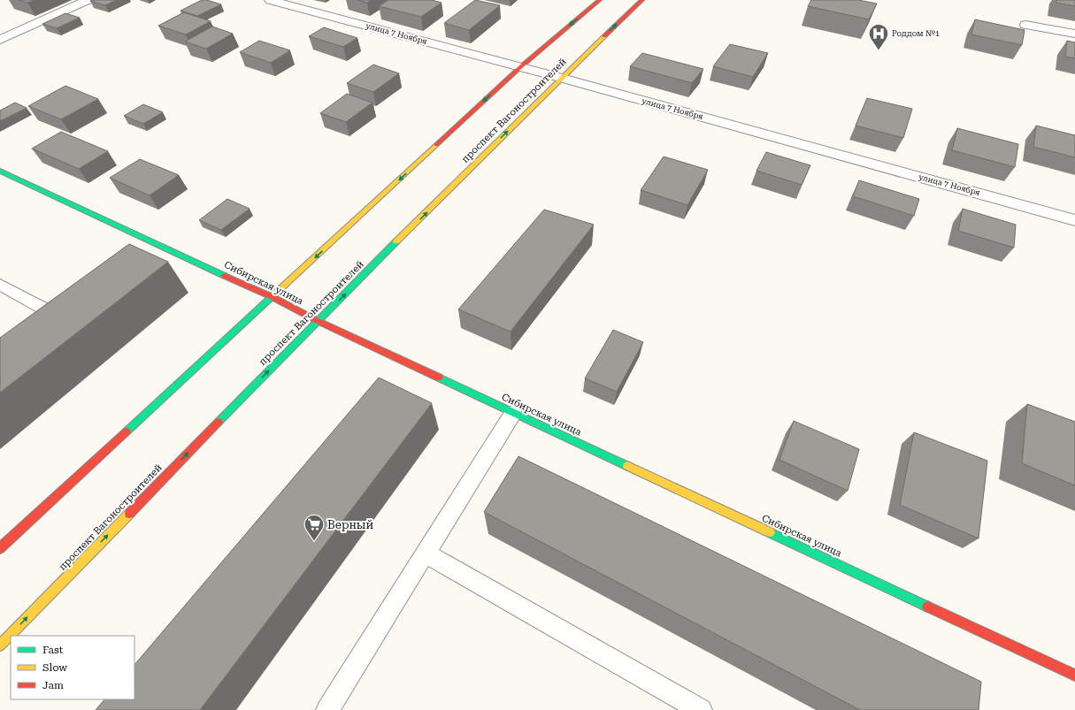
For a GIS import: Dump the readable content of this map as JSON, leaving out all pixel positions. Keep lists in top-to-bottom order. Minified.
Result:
{"streets":{"main road":["проспект Вагоностроителей","Сибирская улица"],"street":["улица 7 Ноября"]},"crossings":[["улица 7 Ноября","проспект Вагоностроителей"],["проспект Вагоностроителей","Сибирская улица"]],"places":{"hospital":["Роддом №1"],"supermarket":["Верный"]},"legend":["Fast","Slow","Jam"]}
